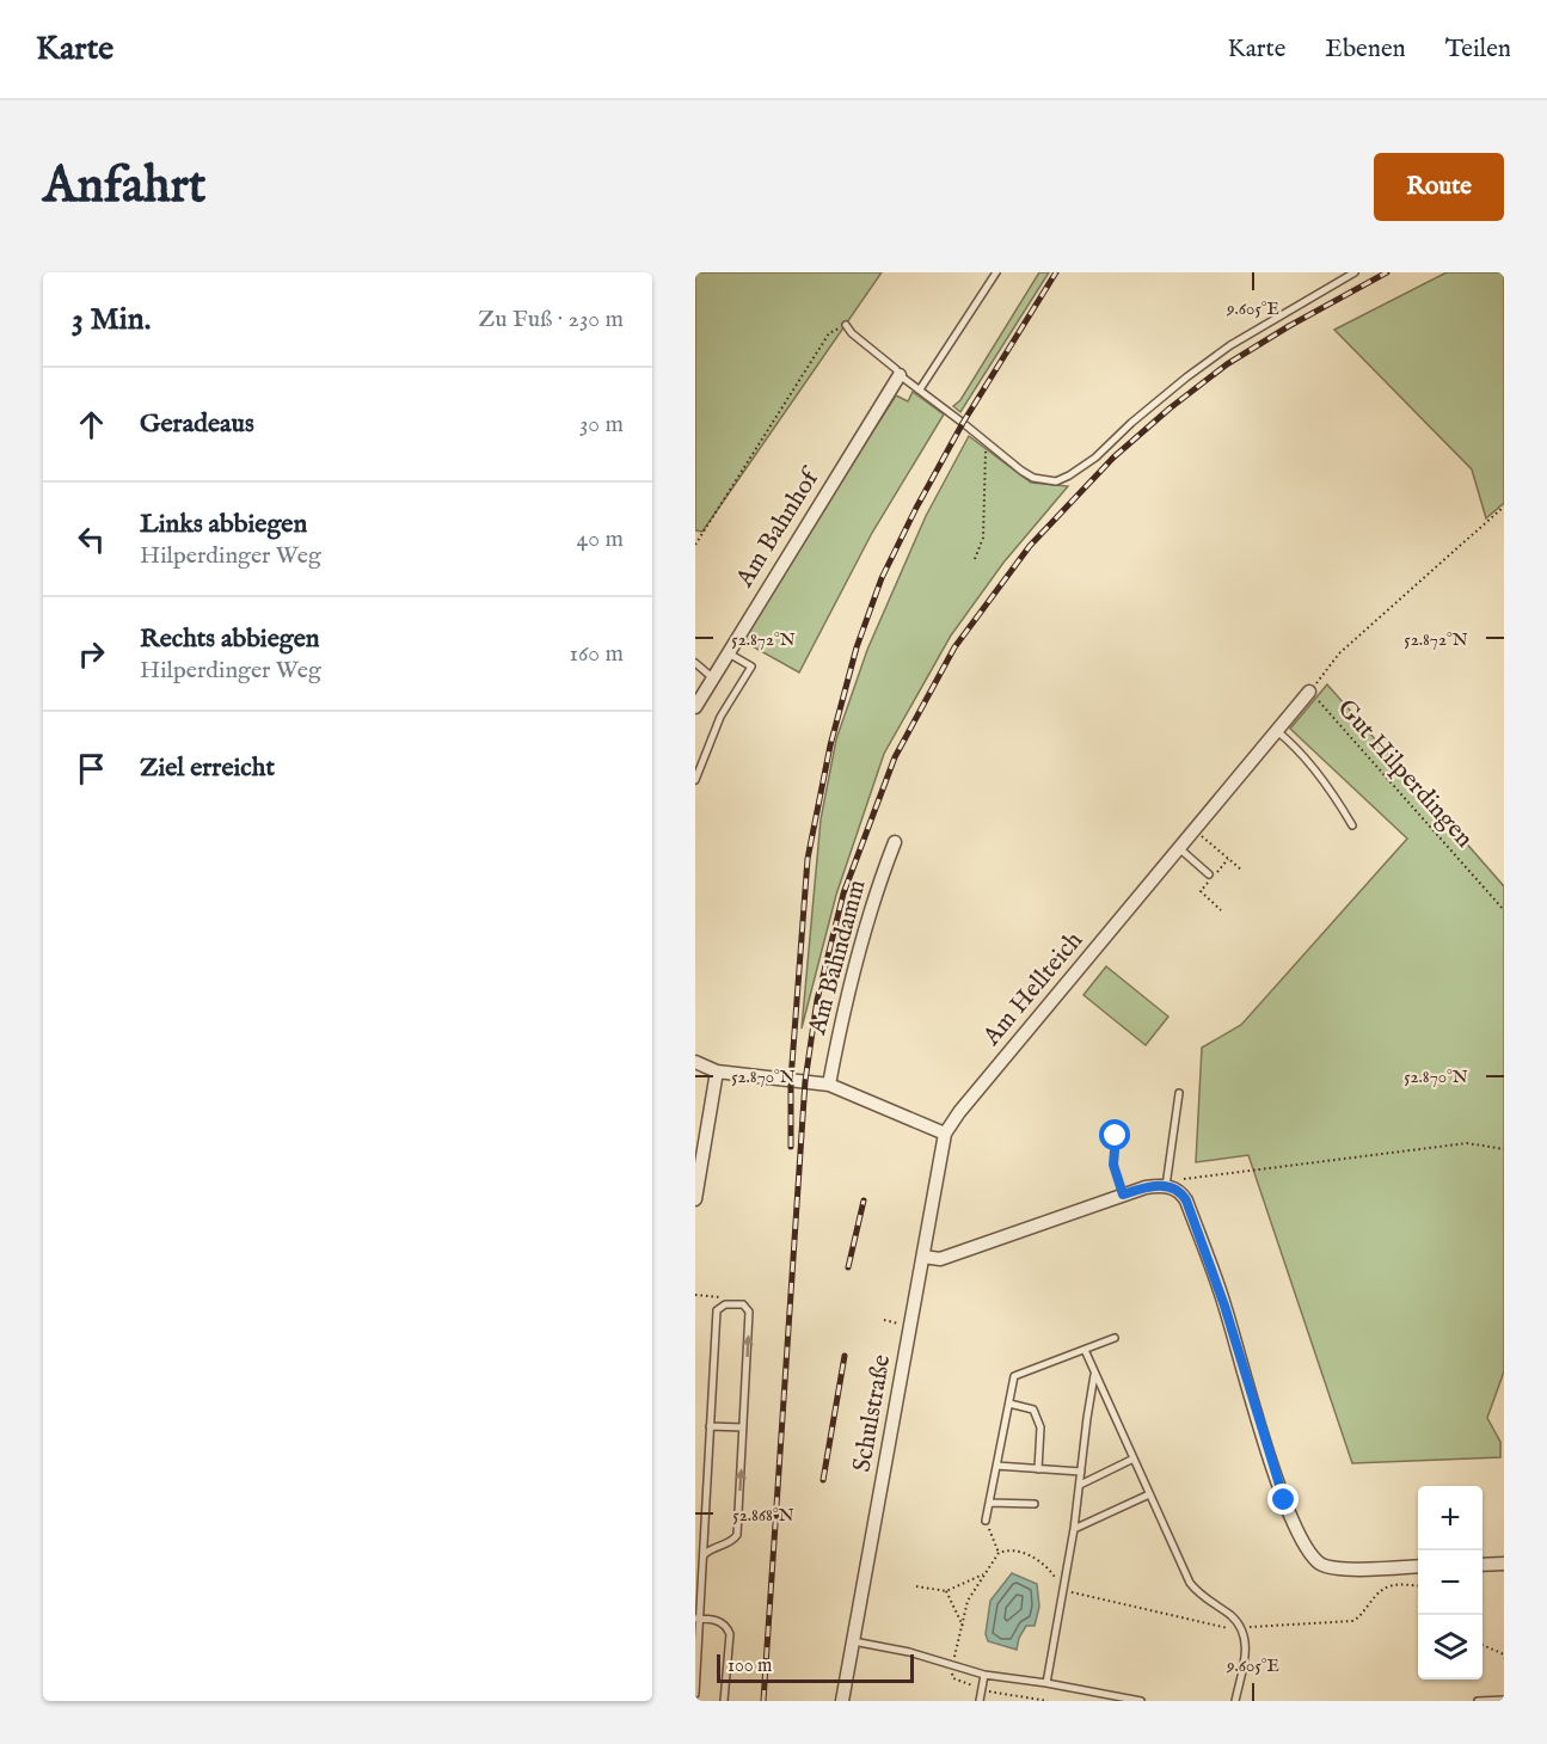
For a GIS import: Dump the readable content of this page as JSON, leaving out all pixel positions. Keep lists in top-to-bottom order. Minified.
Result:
{"streets":{"street":["Am Bahnhof","Am Bahndamm","Am Hellteich","Schulstraße"],"path":["Gut Hilperdingen"]},"crossings":[["Gut Hilperdingen","Am Hellteich"],["Am Hellteich","Schulstraße"]],"scale_bar":"100 m","page":{"header":"Karte","nav":["Karte","Ebenen","Teilen"],"buttons":"Route","title":"Anfahrt","heading":["3 Min.","Zu Fuß · 230 m"],"list":[["Geradeaus","30 m"],["Links abbiegen","Hilperdinger Weg","40 m"],["Rechts abbiegen","Hilperdinger Weg","160 m"],"Ziel erreicht"],"map_buttons":["+","−"],"scale":"100 m"},"coordinates":["9.605°E","52.872°N","52.870°N","52.868°N"]}
